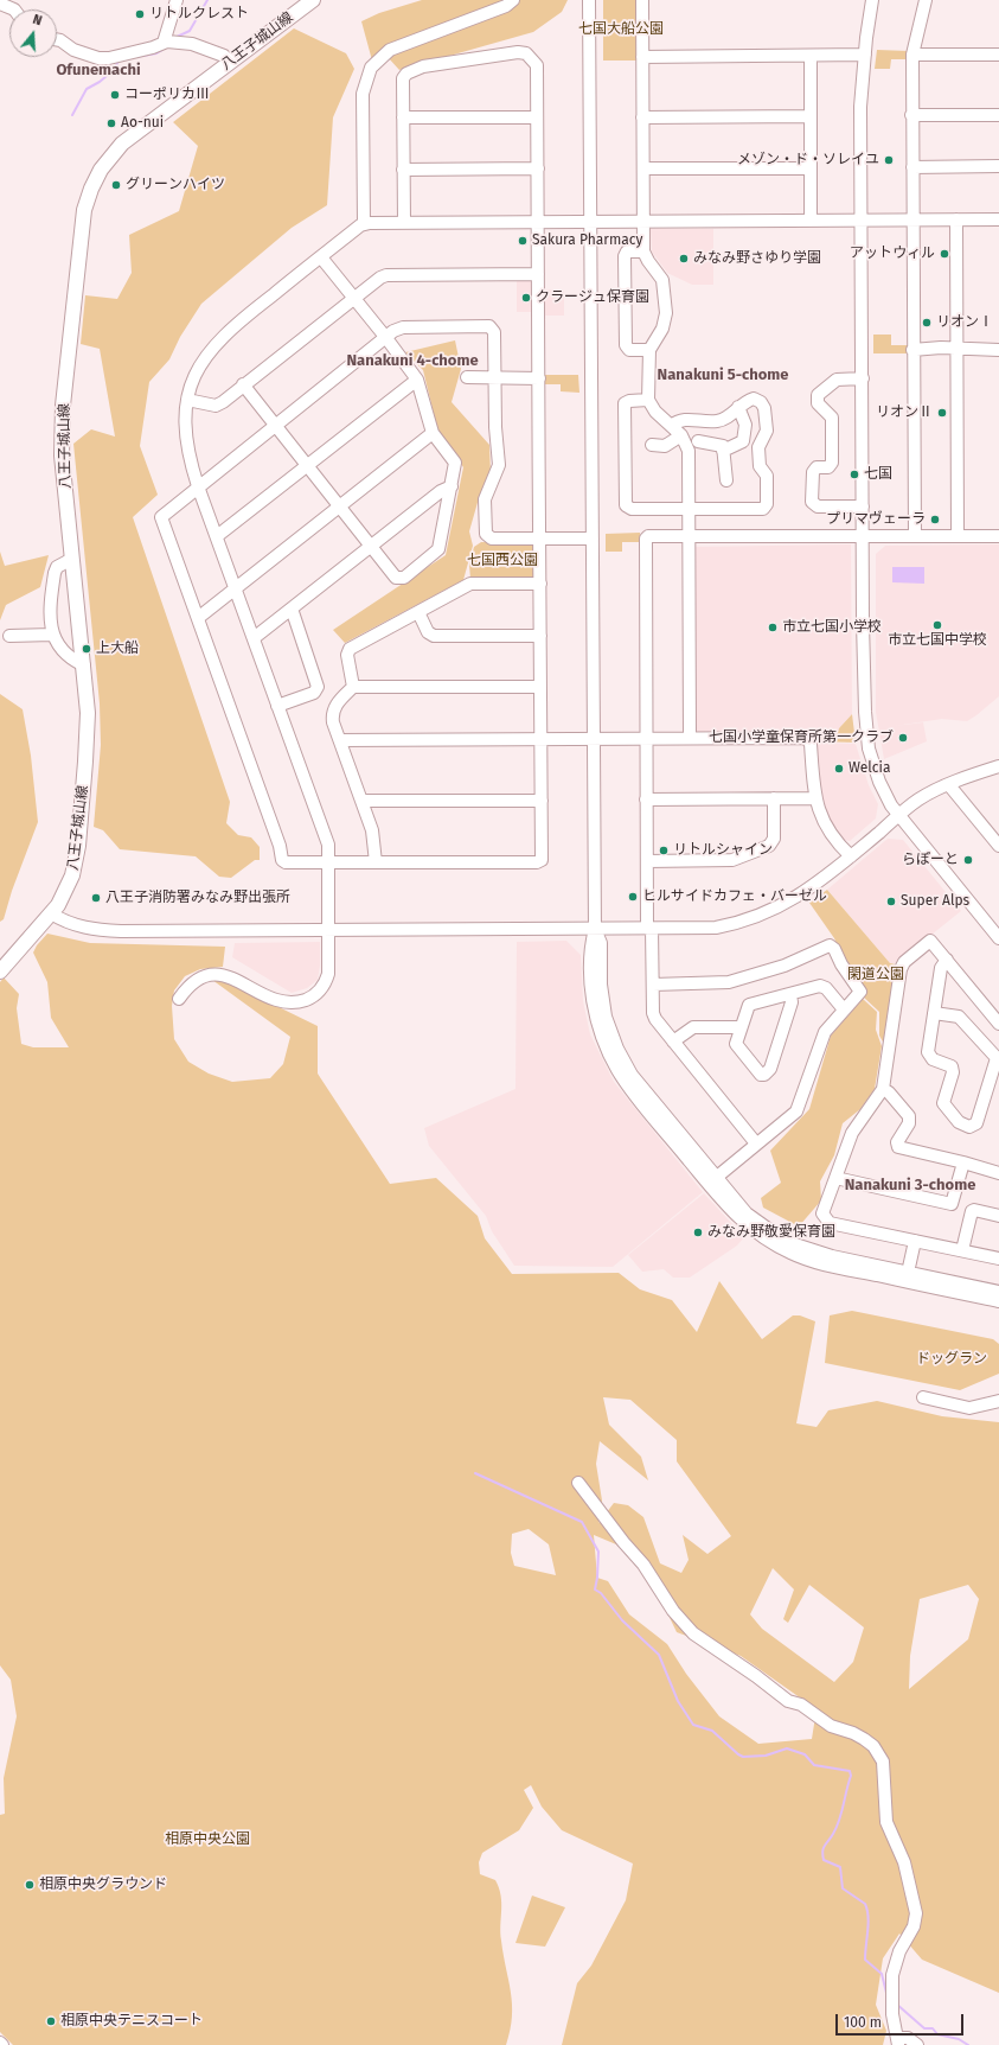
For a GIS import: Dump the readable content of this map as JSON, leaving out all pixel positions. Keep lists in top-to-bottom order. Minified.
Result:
{"streets":{"main road":["八王子城山線"]},"districts":["Ofunemachi","Nanakuni 4-chome","Nanakuni 5-chome","Nanakuni 3-chome"],"parks":["七国大船公園","七国西公園","閑道公園","ドッグラン","相原中央公園"],"places":["リトルクレスト","コーポリカⅢ","Ao-nui","メゾン・ド・ソレイユ","グリーンハイツ","Sakura Pharmacy","アットウィル","みなみ野さゆり学園","クラージュ保育園","リオンⅠ","リオンⅡ","七国","プリマヴェーラ","市立七国中学校","市立七国小学校","上大船","七国小学童保育所第一クラブ","Welcia","リトルシャイン","らぽーと","ヒルサイドカフェ・バーゼル","八王子消防署みなみ野出張所","Super Alps","みなみ野敬愛保育園","相原中央グラウンド","相原中央テニスコート"],"scale_bar":"100 m","north":"top"}
